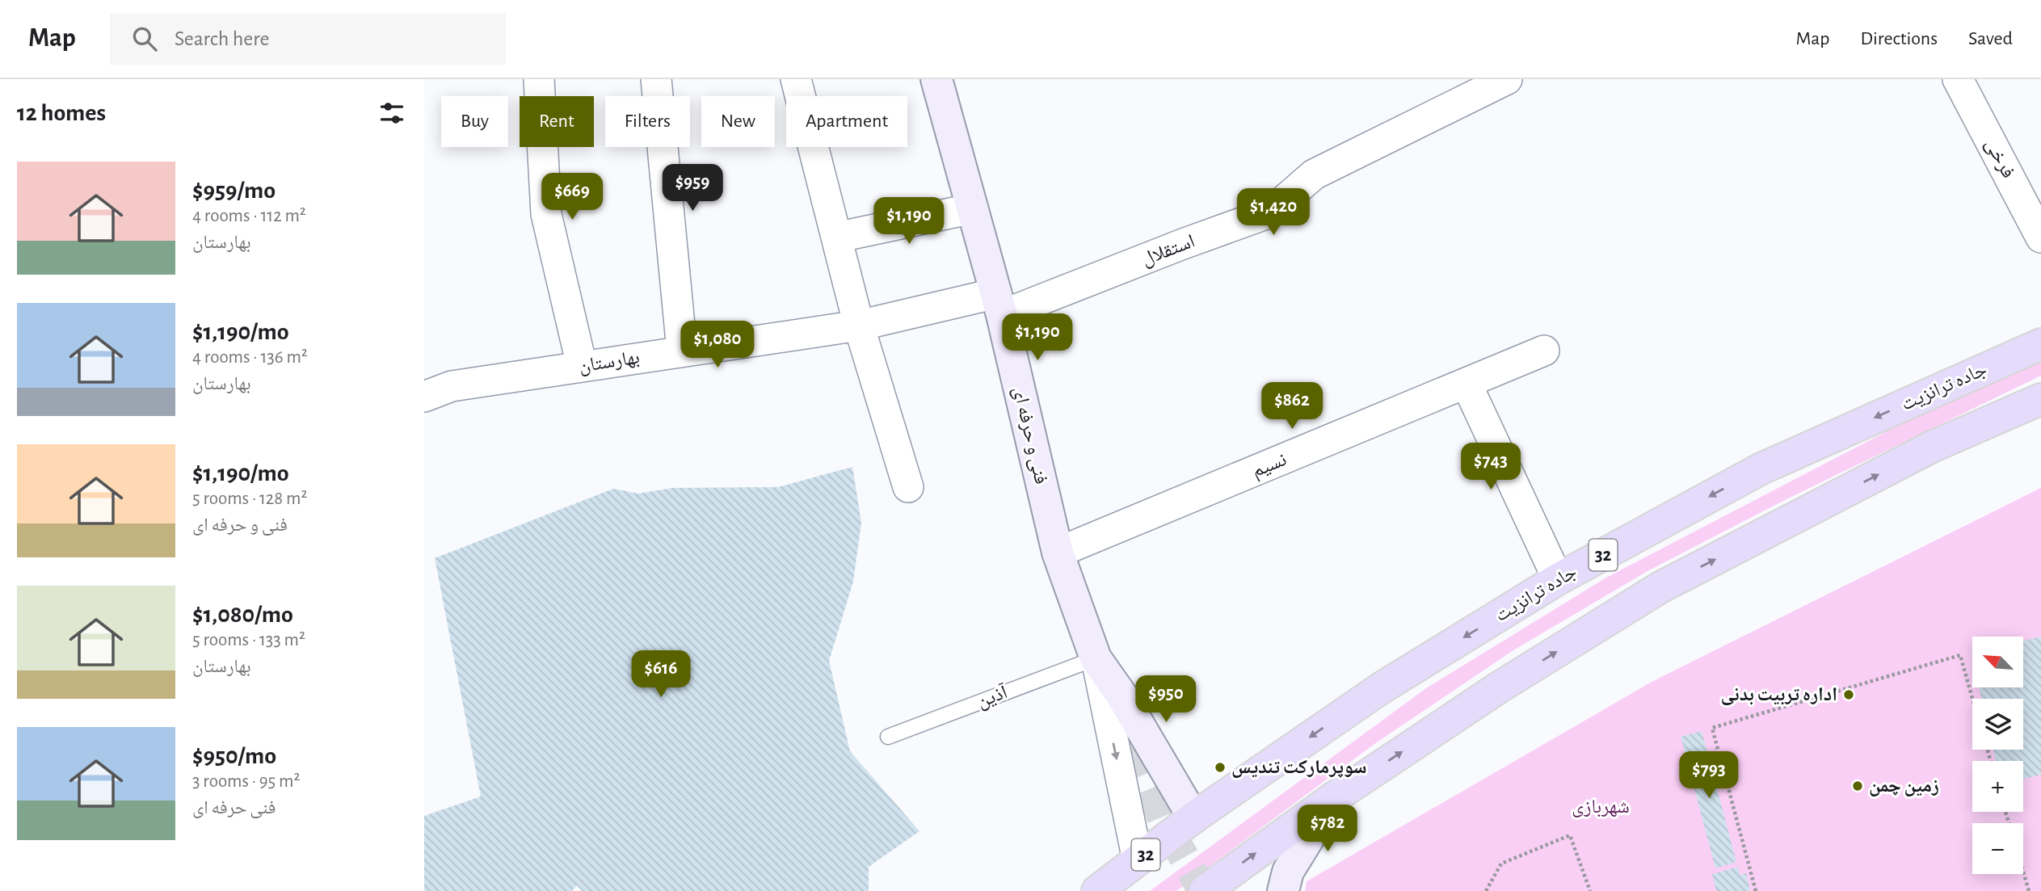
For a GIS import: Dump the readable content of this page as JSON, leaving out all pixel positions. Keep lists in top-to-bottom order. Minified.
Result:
{"streets":{"main road":["جاده ترانزیت","32"],"street":["فرخی","استقلال","بهارستان","فنی و حرفه ای","نسيم"],"lane":["آذین"]},"crossings":[["استقلال","بهارستان"],["استقلال","فنی و حرفه ای"],["بهارستان","فنی و حرفه ای"],["جاده ترانزیت","فنی و حرفه ای"],["فنی و حرفه ای","نسيم"],["فنی و حرفه ای","آذین"]],"parks":["شهربازی"],"places":["اداره تربیت بدنی","سوپرمارکت تندیس","زمین چمن"],"north":"top left","page":{"header":"Map","search":"Search here","nav":["Map","Directions","Saved"],"heading":"12 homes","chip":["Buy","Rent","Filters","New","Apartment"],"list":[{"name":"$959/mo","note":"4 rooms · 112 m² · بهارستان"},{"name":"$1,190/mo","note":"4 rooms · 136 m² · بهارستان"},{"name":"$1,190/mo","note":"5 rooms · 128 m² · فنی و حرفه ای"},{"name":"$1,080/mo","note":"5 rooms · 133 m² · بهارستان"},{"name":"$950/mo","note":"3 rooms · 95 m² · فنی حرفه ای"}],"price":["$959","$669","$1,420","$1,190","$1,190","$1,080","$862","$743","$616","$950","$793","$782"],"map_buttons":["+","−"]}}
